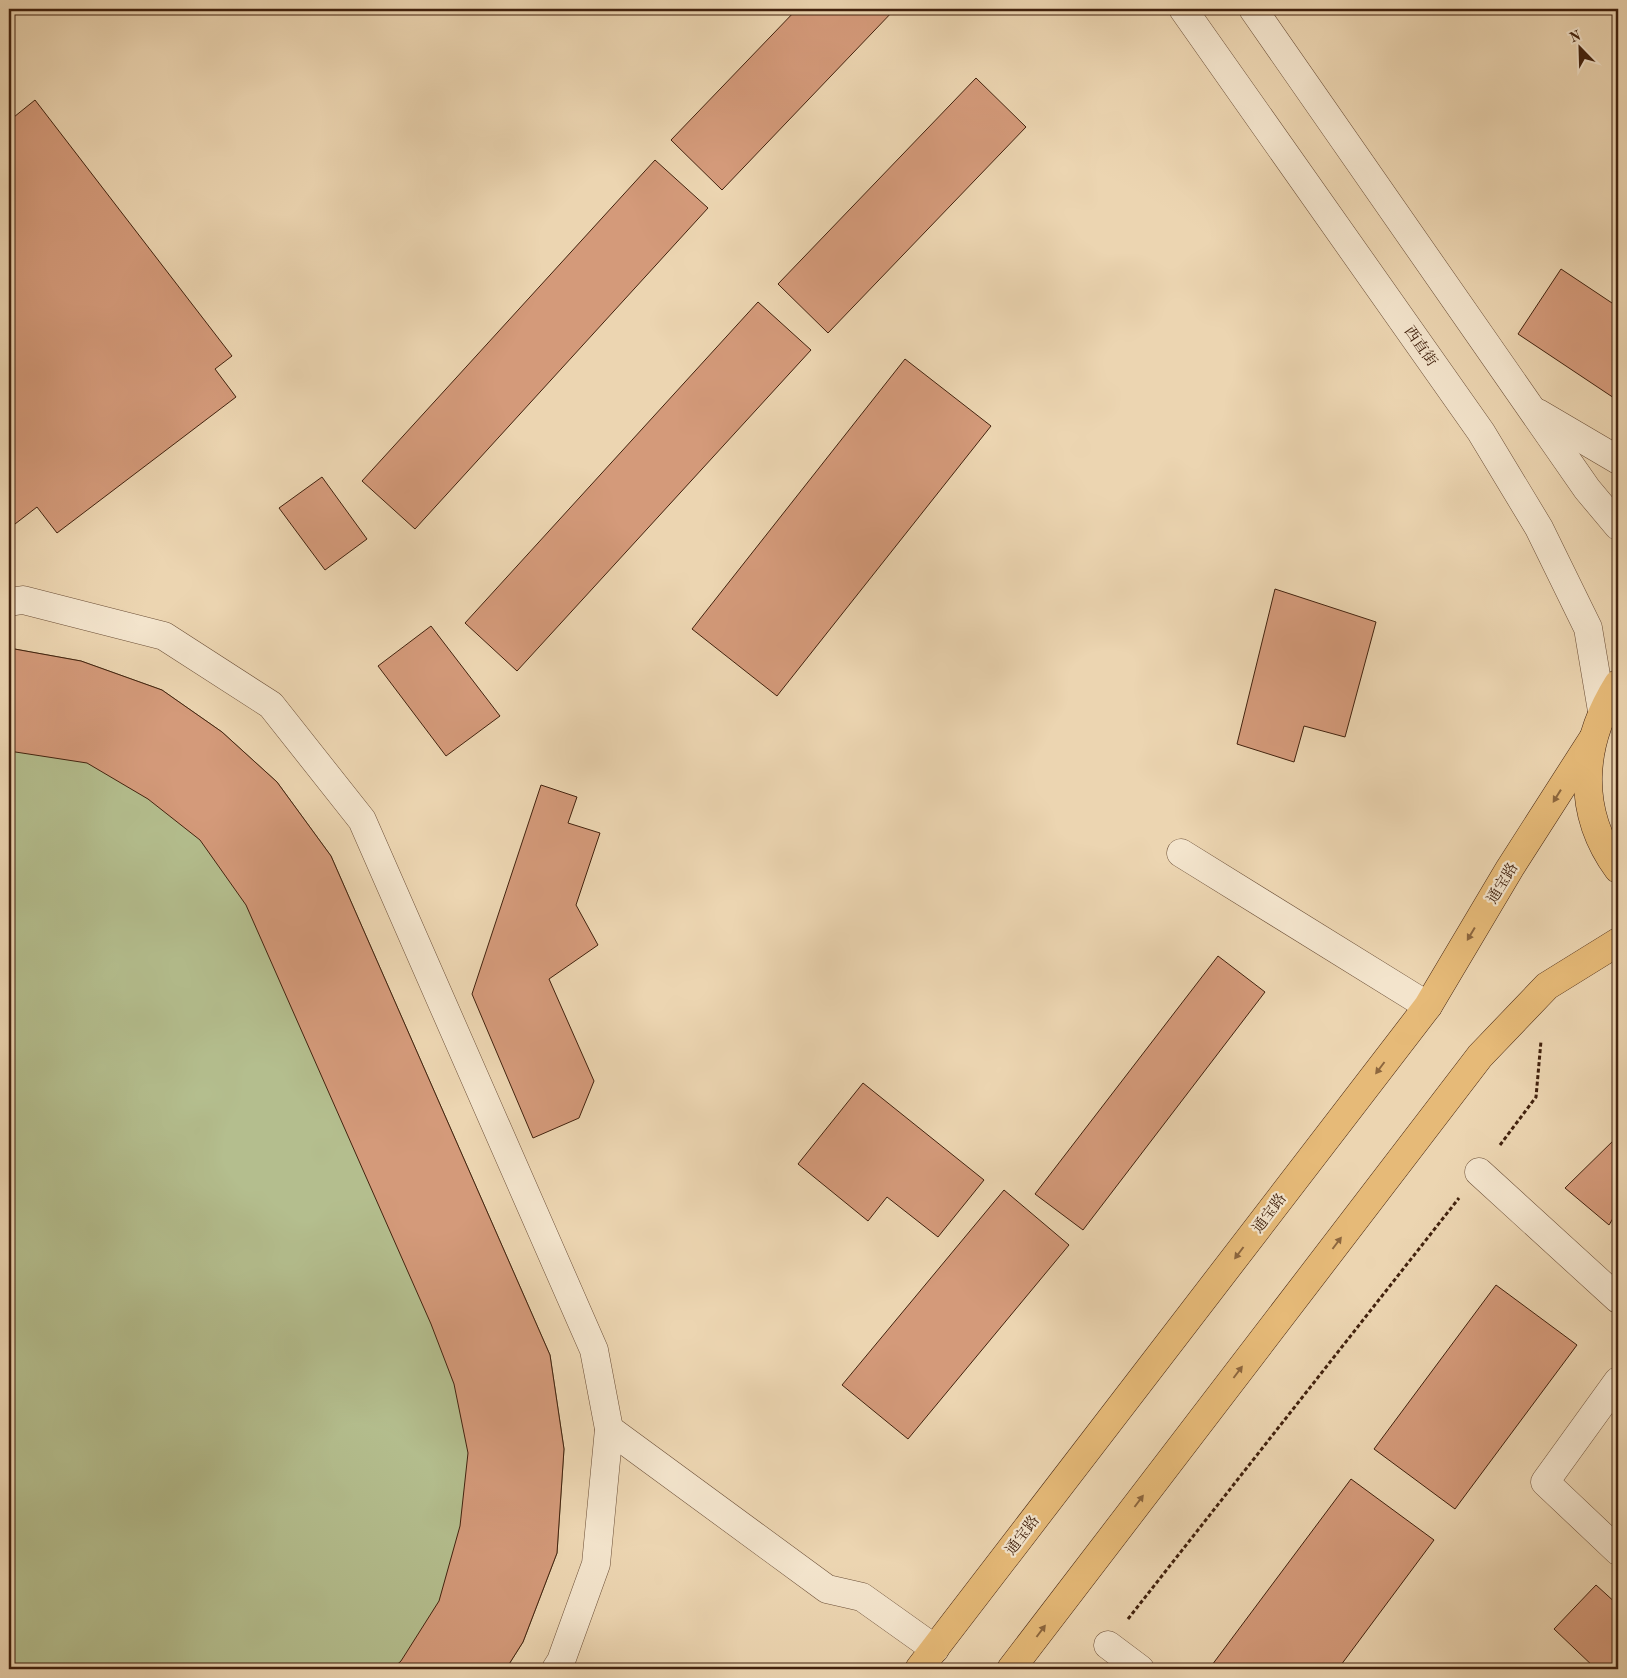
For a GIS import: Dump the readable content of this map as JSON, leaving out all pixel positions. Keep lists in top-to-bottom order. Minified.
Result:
{"streets":{"main road":["通宝路"],"street":["西直街"]},"north":"top left"}
